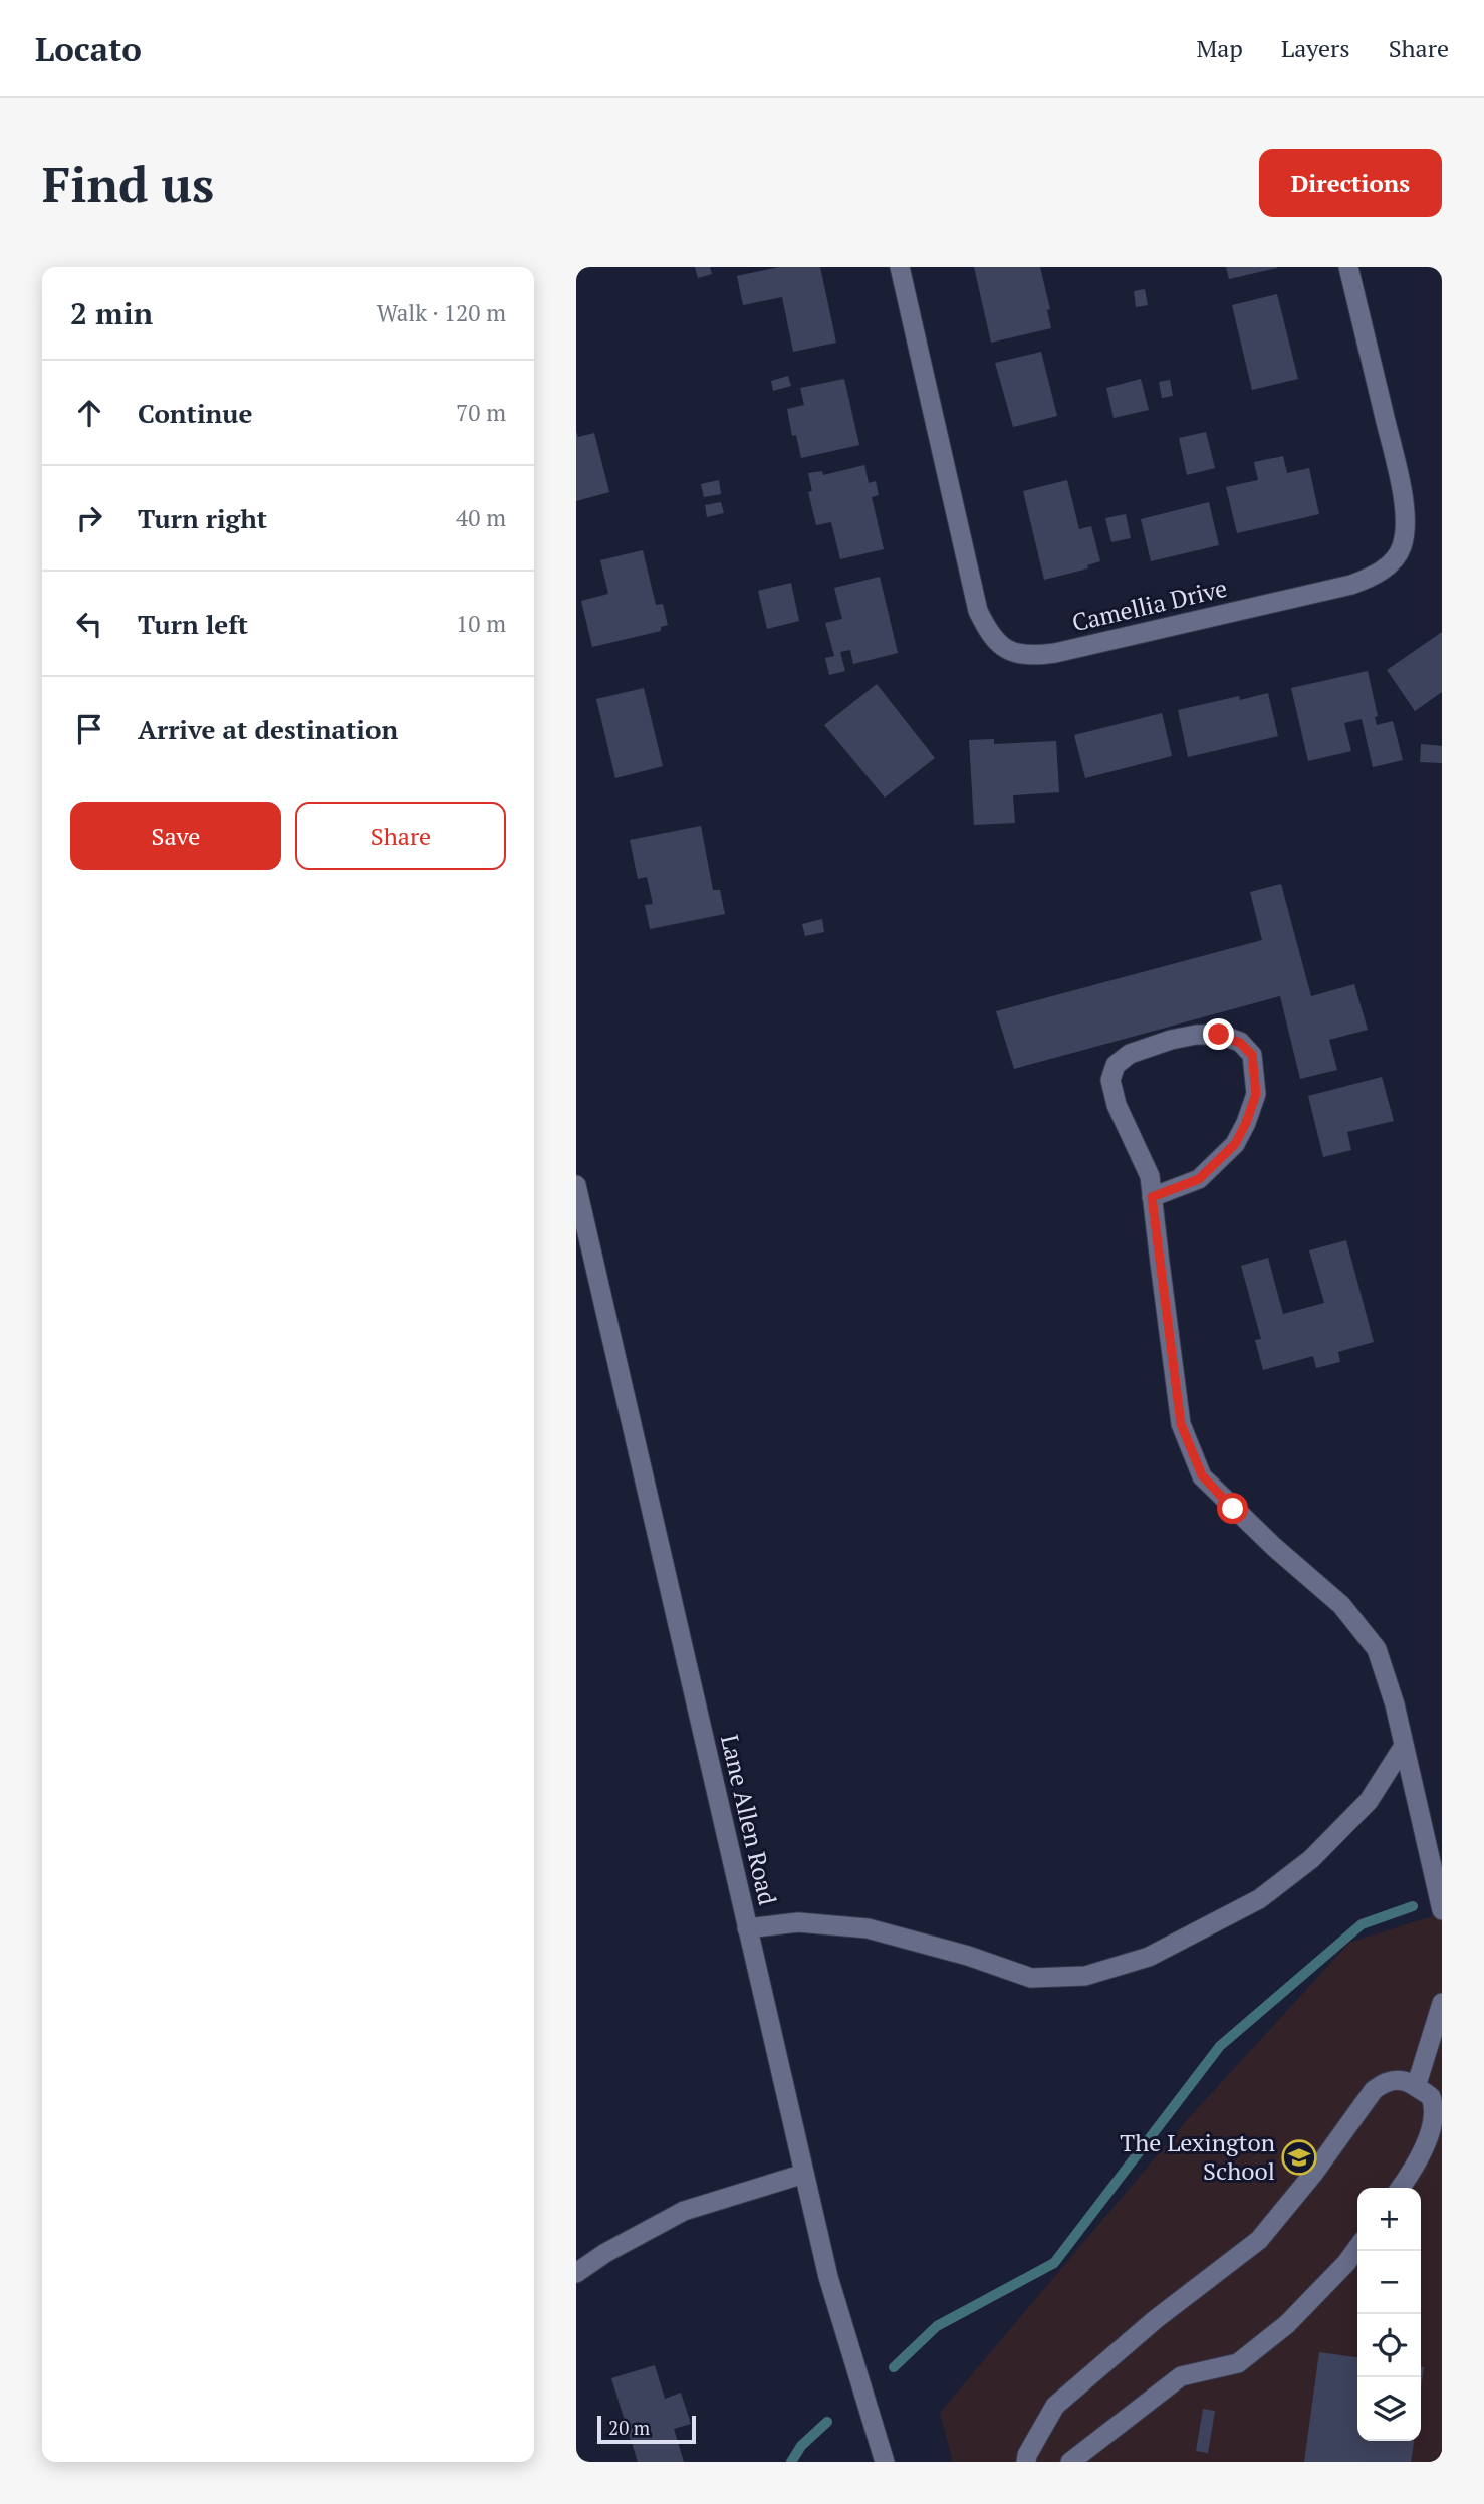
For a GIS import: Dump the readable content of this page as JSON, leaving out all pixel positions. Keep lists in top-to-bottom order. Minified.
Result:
{"streets":{"street":["Camellia Drive","Lane Allen Road"]},"places":{"school or university":["The Lexington School"]},"scale_bar":"20 m","page":{"header":"Locato","nav":["Map","Layers","Share"],"buttons":["Directions",["Save","Share"]],"title":"Find us","heading":["2 min","Walk · 120 m"],"list":[["Continue","70 m"],["Turn right","40 m"],["Turn left","10 m"],"Arrive at destination"],"map_buttons":["+","−"],"scale":"20 m"}}
